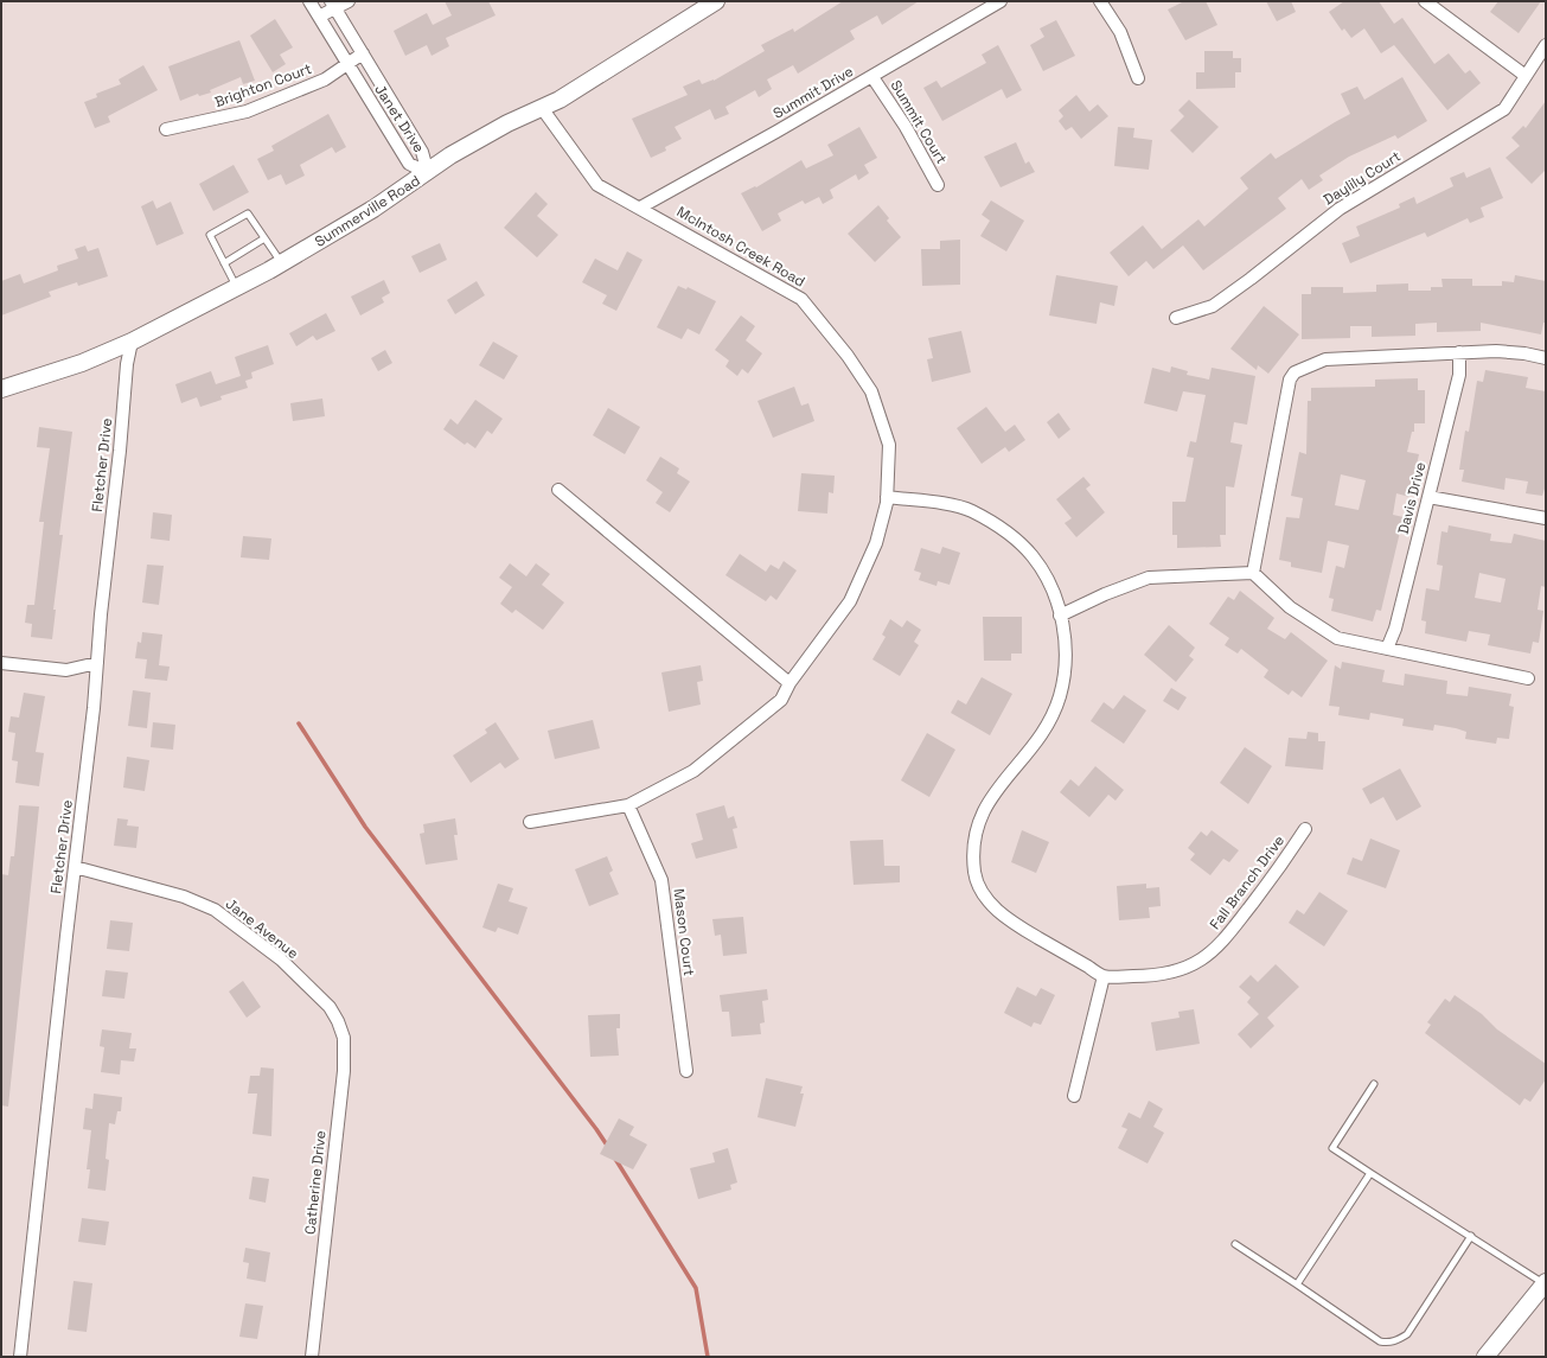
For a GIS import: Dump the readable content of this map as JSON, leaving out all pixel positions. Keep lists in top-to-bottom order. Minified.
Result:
{"streets":{"main road":["Summerville Road"],"street":["Brighton Court","Summit Drive","Janet Drive","Summit Court","Daylily Court","McIntosh Creek Road","Fletcher Drive","Davis Drive","Fall Branch Drive","Jane Avenue","Mason Court","Catherine Drive"]},"crossings":[["Brighton Court","Janet Drive"],["Summit Drive","Summit Court"],["Summit Drive","McIntosh Creek Road"],["Janet Drive","Summerville Road"],["Summerville Road","McIntosh Creek Road"],["Summerville Road","Fletcher Drive"],["McIntosh Creek Road","Mason Court"],["Fletcher Drive","Jane Avenue"],["Jane Avenue","Catherine Drive"]]}
